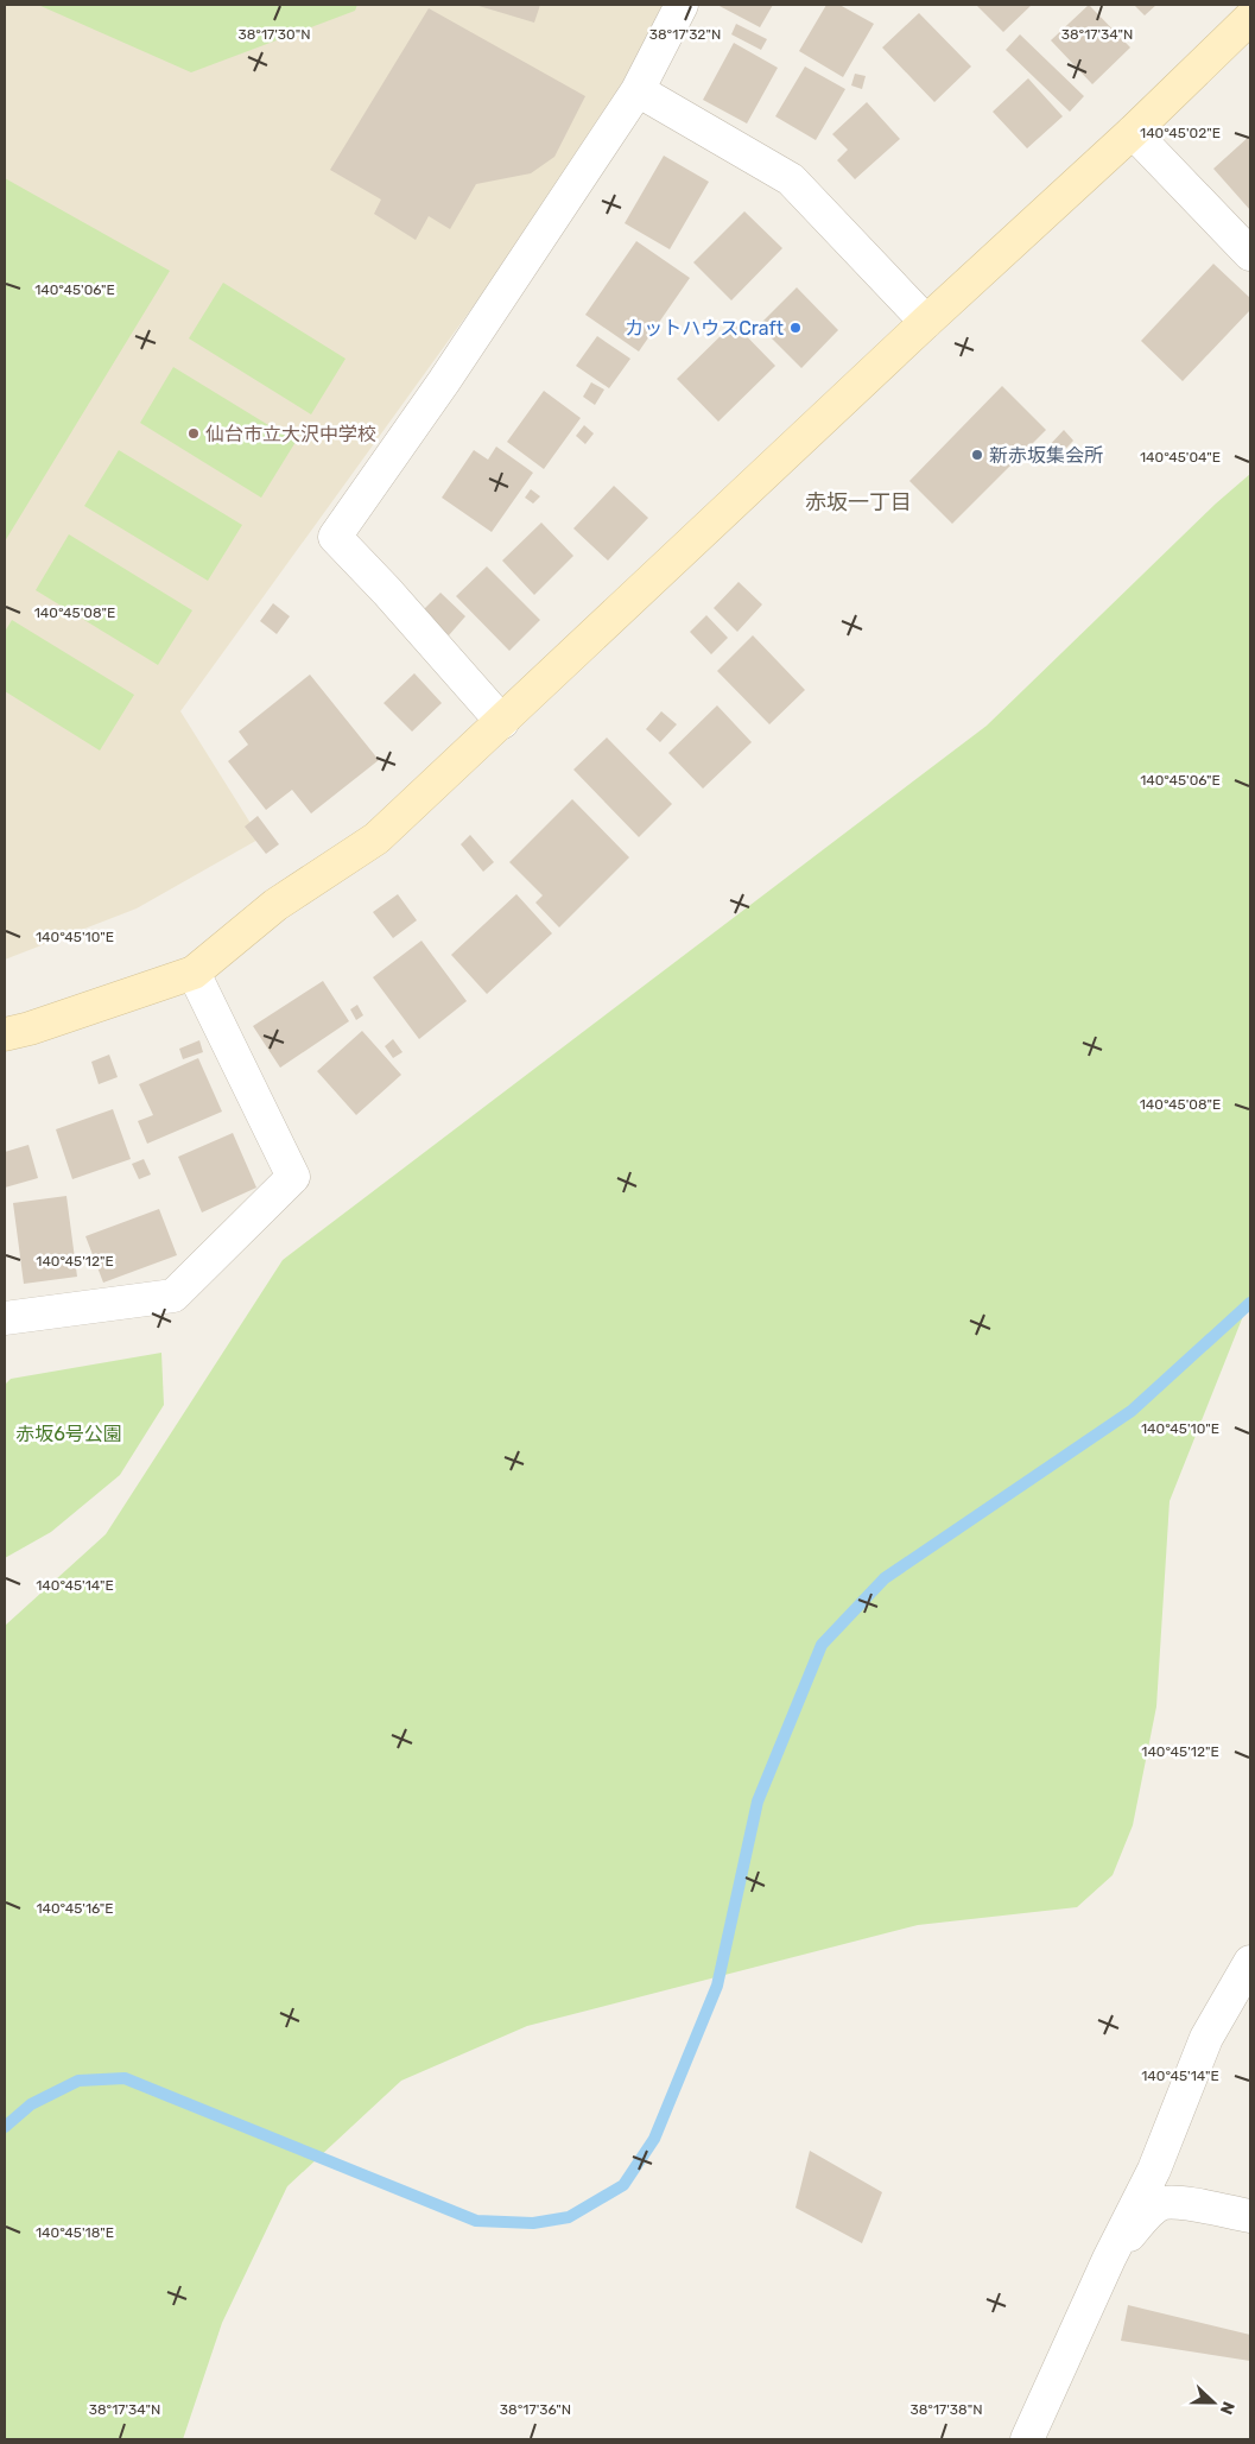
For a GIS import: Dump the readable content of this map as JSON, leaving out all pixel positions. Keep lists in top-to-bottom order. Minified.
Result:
{"districts":["赤坂一丁目"],"parks":["赤坂6号公園"],"places":["カットハウスCraft","仙台市立大沢中学校","新赤坂集会所"],"north":"right","coordinates":["38°17'32\"N","38°17'34\"N","38°17'30\"N","140°45'02\"E","140°45'06\"E","140°45'04\"E","140°45'08\"E","140°45'10\"E","140°45'12\"E","140°45'14\"E","140°45'16\"E","140°45'18\"E","38°17'36\"N","38°17'38\"N"]}
